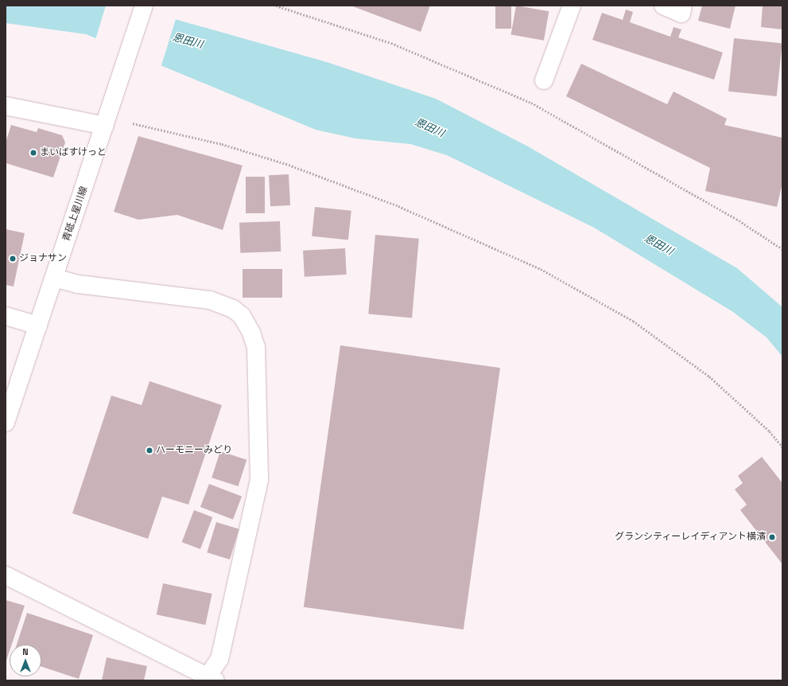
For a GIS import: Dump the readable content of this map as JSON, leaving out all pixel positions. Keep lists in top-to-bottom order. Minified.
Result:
{"streets":{"street":["青砥上星川線"]},"water":["恩田川"],"places":["まいばすけっと","ジョナサン","ハーモニーみどり","グランシティーレイディアント横濱"],"north":"top"}
